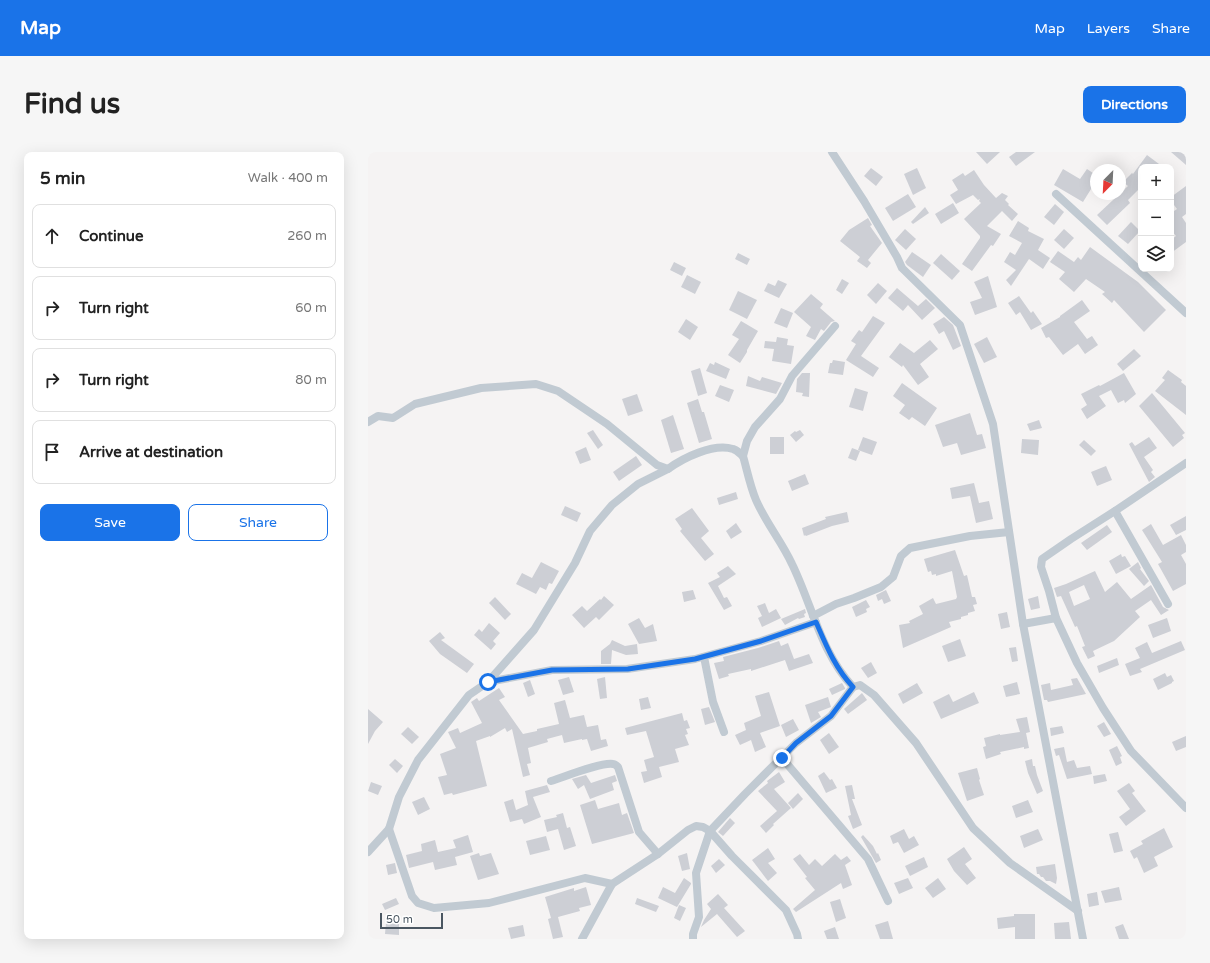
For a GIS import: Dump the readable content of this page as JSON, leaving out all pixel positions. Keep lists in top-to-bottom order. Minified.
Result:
{"scale_bar":"50 m","north":"bottom left","page":{"header":"Map","nav":["Map","Layers","Share"],"buttons":["Directions",["Save","Share"]],"title":"Find us","heading":["5 min","Walk · 400 m"],"map_buttons":["+","−"],"list":[["Continue","260 m"],["Turn right","60 m"],["Turn right","80 m"],"Arrive at destination"],"scale":"50 m"}}
